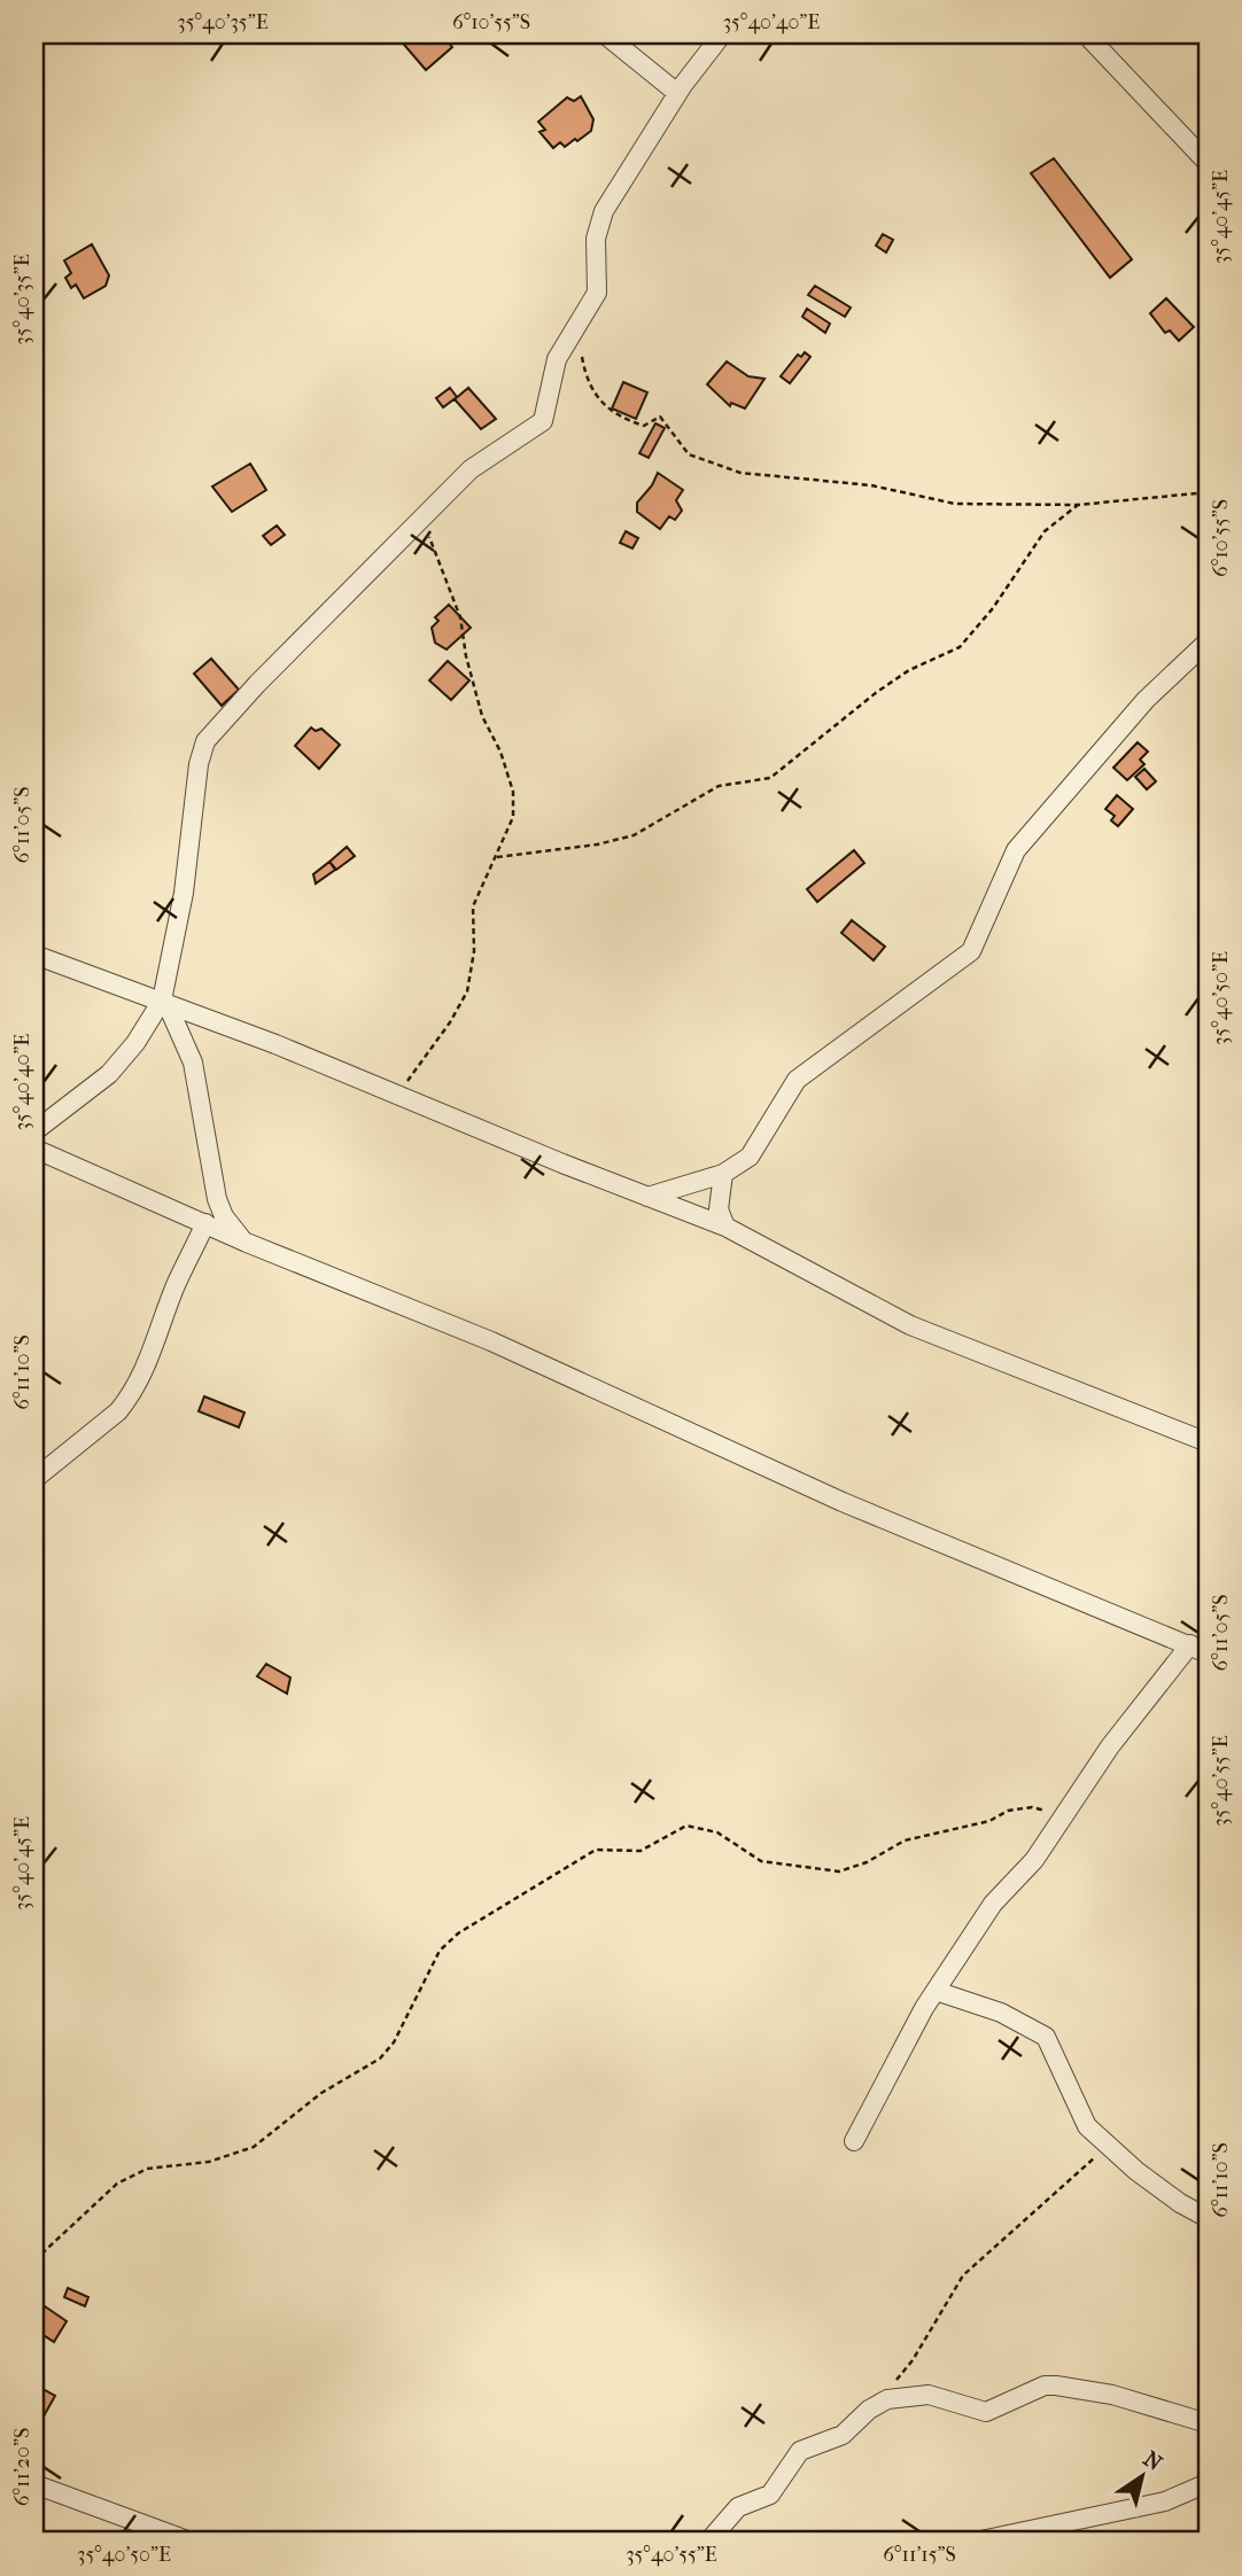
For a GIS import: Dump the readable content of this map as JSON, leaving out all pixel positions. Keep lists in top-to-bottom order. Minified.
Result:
{"north":"top right","coordinates":["35°40'35\"E","6°10'55\"S","35°40'40\"E","35°40'45\"E","6°11'05\"S","35°40'50\"E","6°11'10\"S","35°40'55\"E","6°11'20\"S","6°11'15\"S"]}
